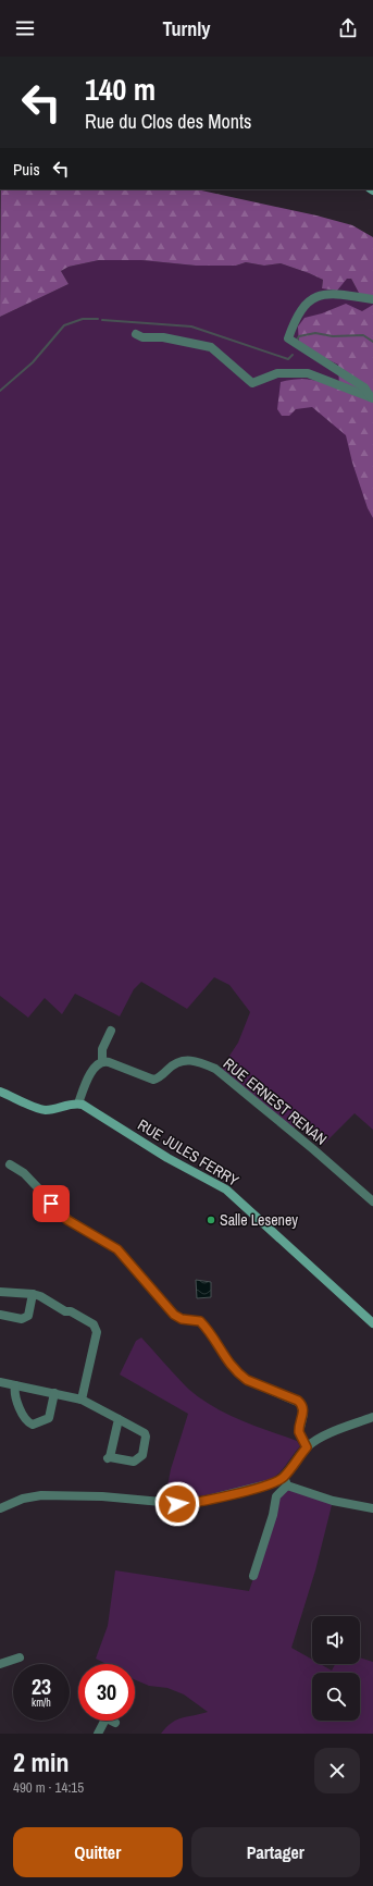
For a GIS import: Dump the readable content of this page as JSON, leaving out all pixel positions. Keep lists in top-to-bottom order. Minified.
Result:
{"streets":{"street":["RUE ERNEST RENAN","RUE JULES FERRY"]},"places":["Salle Leseney"],"page":{"header":"Turnly","turn":["140 m","Rue du Clos des Monts"],"then":"Puis","speed":"23 km/h","limit":"30","heading":["2 min","490 m · 14:15"],"buttons":["Quitter","Partager"]}}
